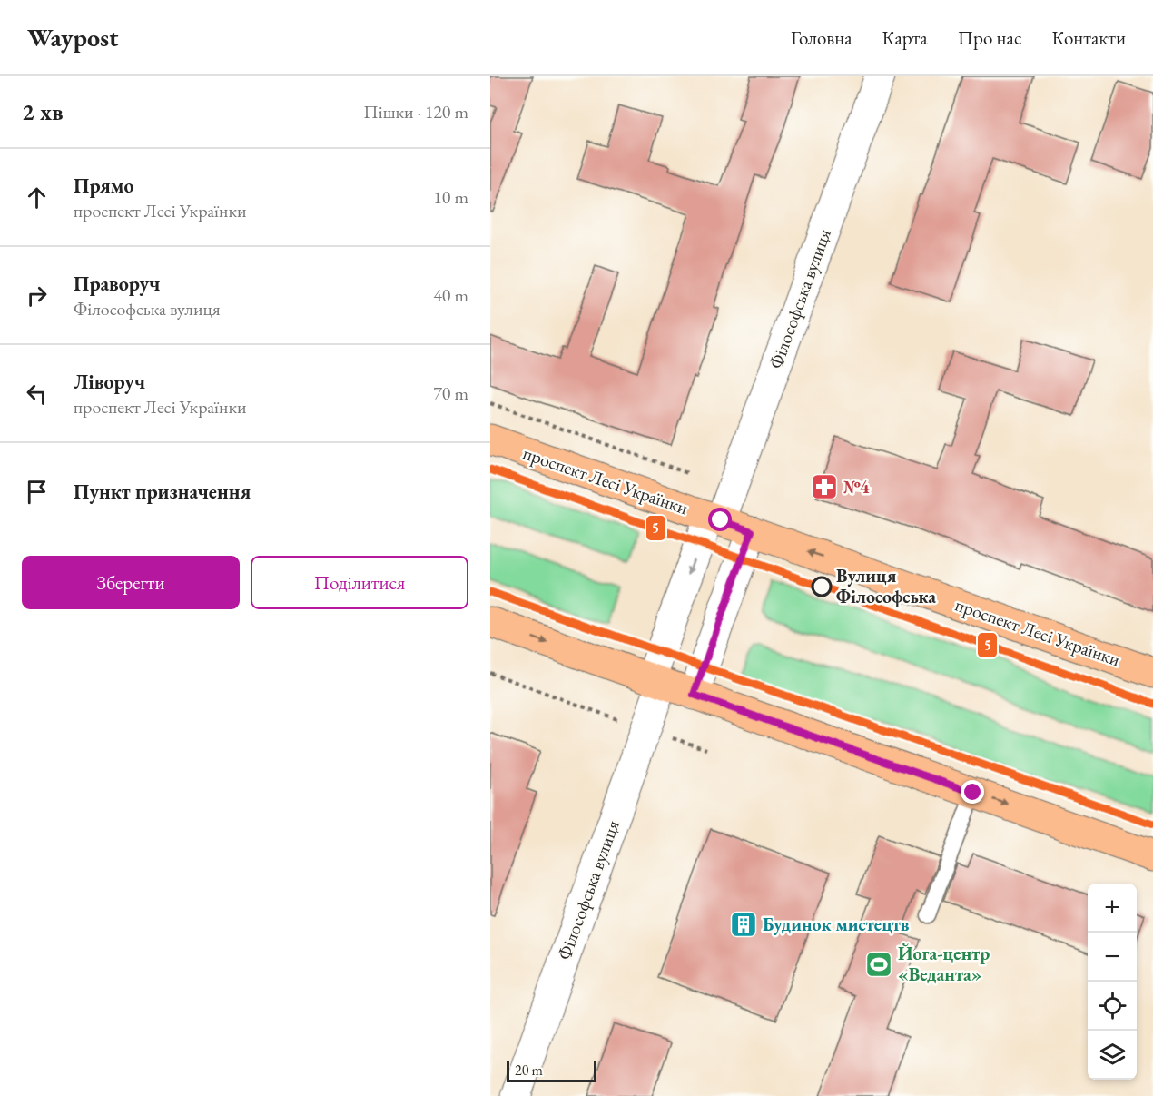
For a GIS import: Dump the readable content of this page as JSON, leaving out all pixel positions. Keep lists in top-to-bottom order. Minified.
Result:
{"streets":{"main road":["проспект Лесі Українки"],"street":["Філософська вулиця"]},"crossings":[["Філософська вулиця","проспект Лесі Українки"]],"places":{"pharmacy":["№4"],"other":["Вулиця Філософська"],"building":["Будинок мистецтв"],"sports":["Йога-центр «Веданта»"]},"lines":["transit line 5"],"scale_bar":"20 m","page":{"header":"Waypost","nav":["Головна","Карта","Про нас","Контакти"],"heading":["2 хв","Пішки · 120 m"],"list":[["Прямо","проспект Лесі Українки","10 m"],["Праворуч","Філософська вулиця","40 m"],["Ліворуч","проспект Лесі Українки","70 m"],"Пункт призначення"],"buttons":["Зберегти","Поділитися"],"map_buttons":["+","−"],"scale":"20 m"}}
